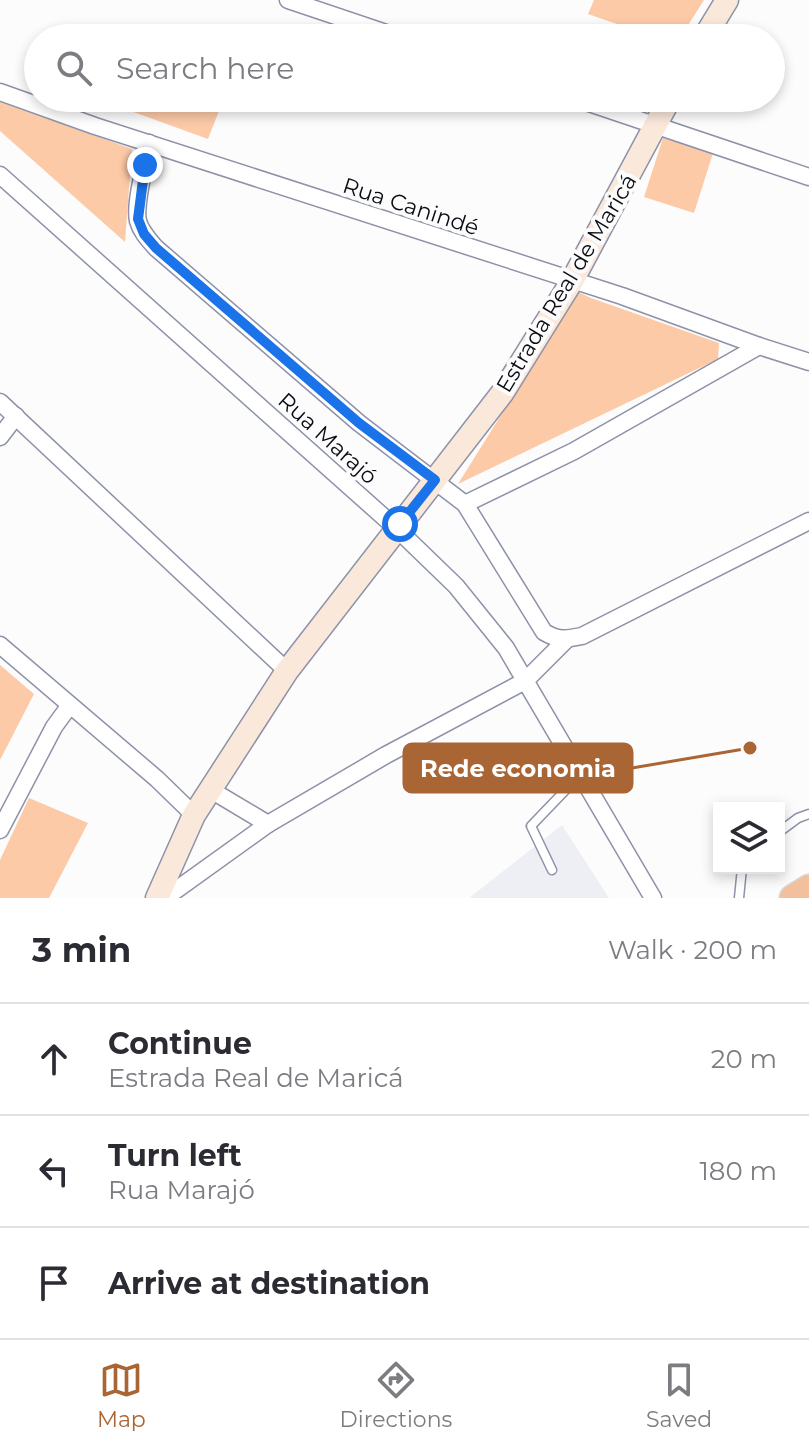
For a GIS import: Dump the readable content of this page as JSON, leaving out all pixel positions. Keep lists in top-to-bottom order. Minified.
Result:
{"streets":{"main road":["Estrada Real de Maricá"],"street":["Rua Canindé","Rua Marajó"]},"crossings":[["Rua Canindé","Estrada Real de Maricá"],["Rua Canindé","Rua Marajó"],["Estrada Real de Maricá","Rua Marajó"]],"places":["Rede economia"],"page":{"search":"Search here","heading":["3 min","Walk · 200 m"],"list":[["Continue","Estrada Real de Maricá","20 m"],["Turn left","Rua Marajó","180 m"],"Arrive at destination"],"nav":["Map","Directions","Saved"]}}
